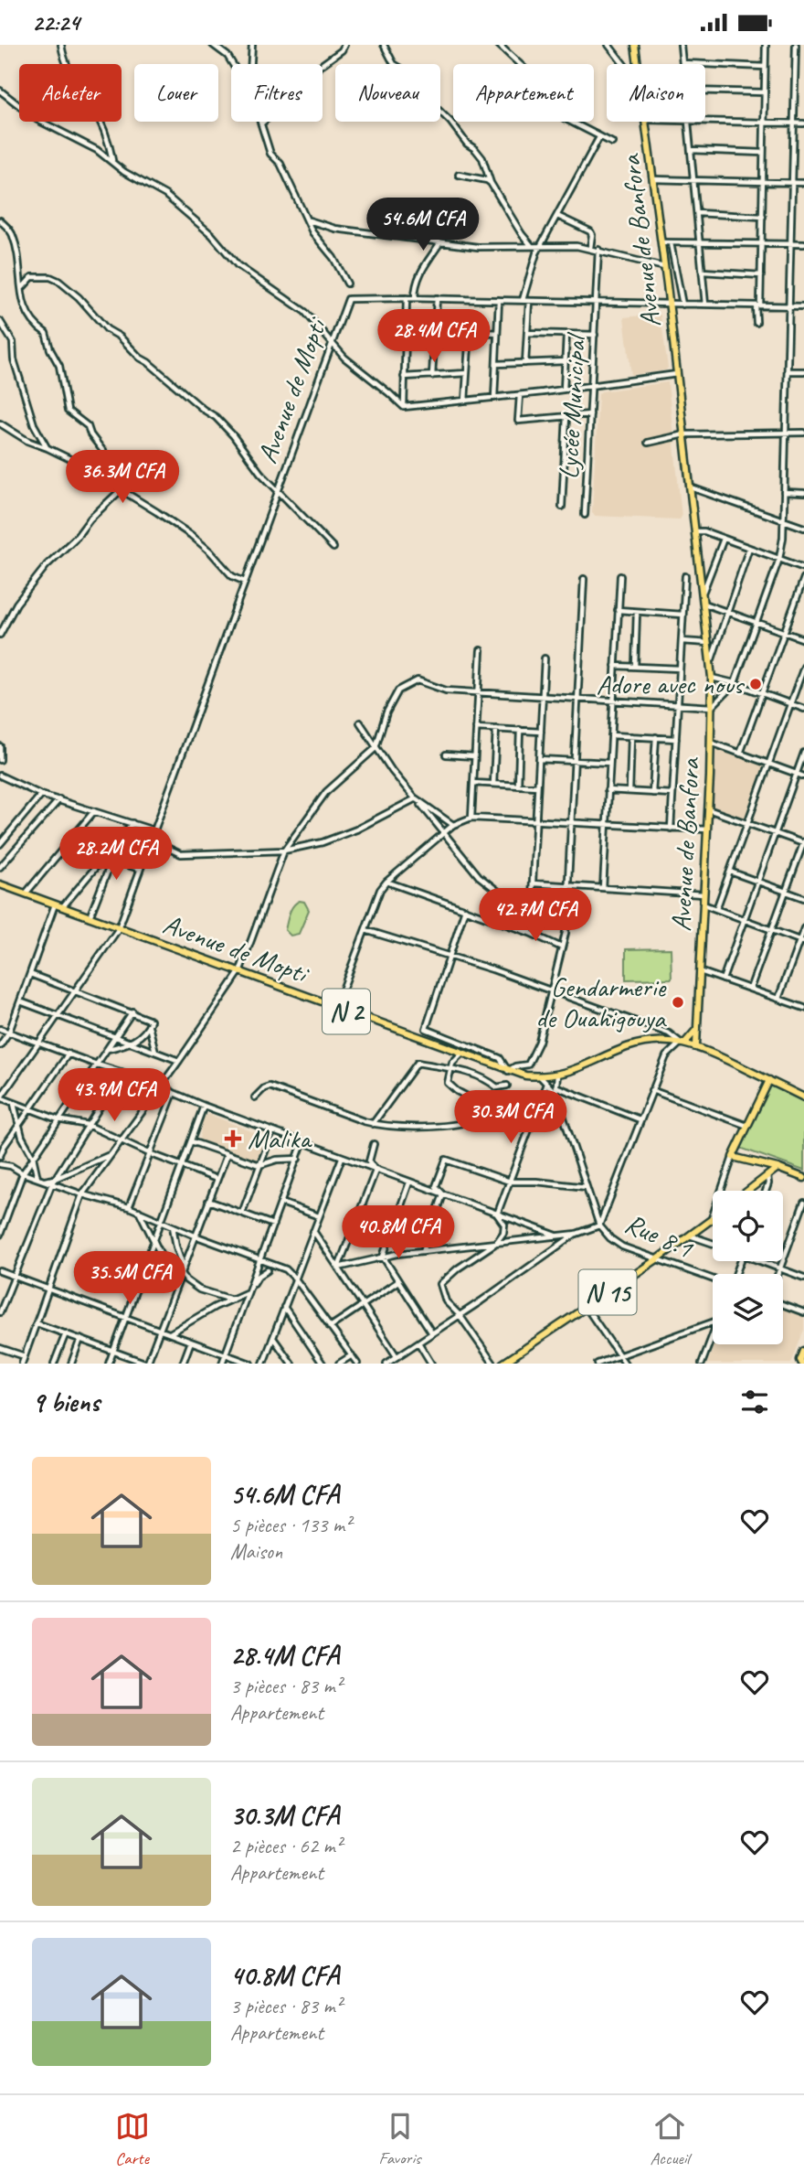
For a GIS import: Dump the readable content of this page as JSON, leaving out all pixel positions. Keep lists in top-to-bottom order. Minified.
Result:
{"streets":{"main road":["Avenue de Banfora","Avenue de Mopti","N 2","N 15"],"street":["Lycée Municipal","Rue 8.1"]},"crossings":[["Avenue de Banfora","Avenue de Mopti"],["Avenue de Mopti","Lycée Municipal"],["Avenue de Mopti","Rue 8.1"],["Rue 8.1","N 15"]],"places":{"other":["Adore avec nous","Gendarmerie de Ouahigouya"],"health":["Malika"]},"page":{"status":"22:24","chip":["Acheter","Louer","Filtres","Nouveau","Appartement","Maison"],"price":["54.6M CFA","28.4M CFA","36.3M CFA","28.2M CFA","42.7M CFA","43.9M CFA","30.3M CFA","40.8M CFA","35.5M CFA"],"heading":"9 biens","list":[{"name":"54.6M CFA","note":"5 pièces · 133 m² · Maison"},{"name":"28.4M CFA","note":"3 pièces · 83 m² · Appartement"},{"name":"30.3M CFA","note":"2 pièces · 62 m² · Appartement"},{"name":"40.8M CFA","note":"3 pièces · 83 m² · Appartement"}],"tabs":["Carte","Favoris","Accueil"]}}
